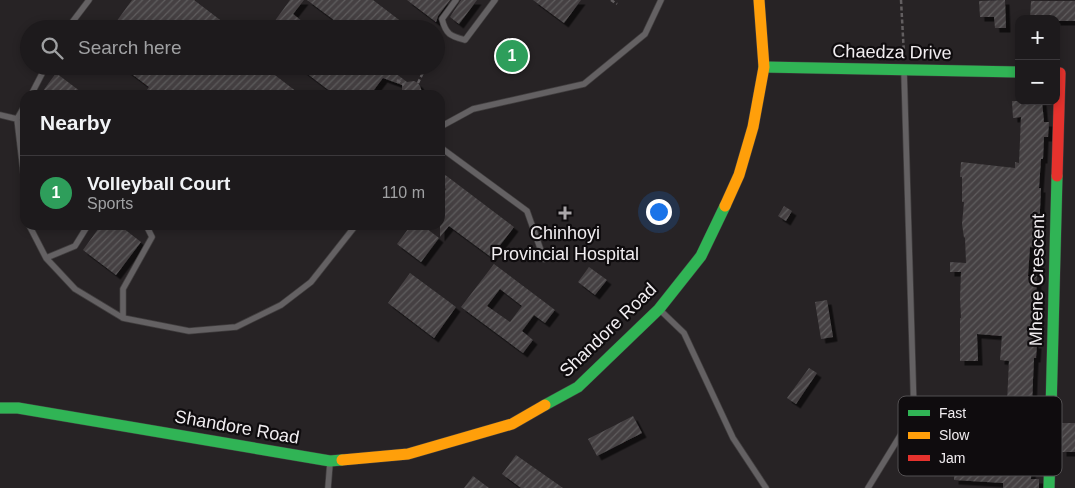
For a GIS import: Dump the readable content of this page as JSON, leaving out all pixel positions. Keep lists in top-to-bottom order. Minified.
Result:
{"streets":{"street":["Chaedza Drive","Mhene Crescent","Shandore Road"]},"crossings":[["Chaedza Drive","Shandore Road"]],"places":{"health":["Chinhoyi Provincial Hospital"]},"legend":["Fast","Slow","Jam"],"page":{"map_buttons":["+","−"],"search":"Search here","pins":"1","heading":"Nearby","list":[{"mark":"1","name":"Volleyball Court","note":"Sports","value":"110 m"}]}}
